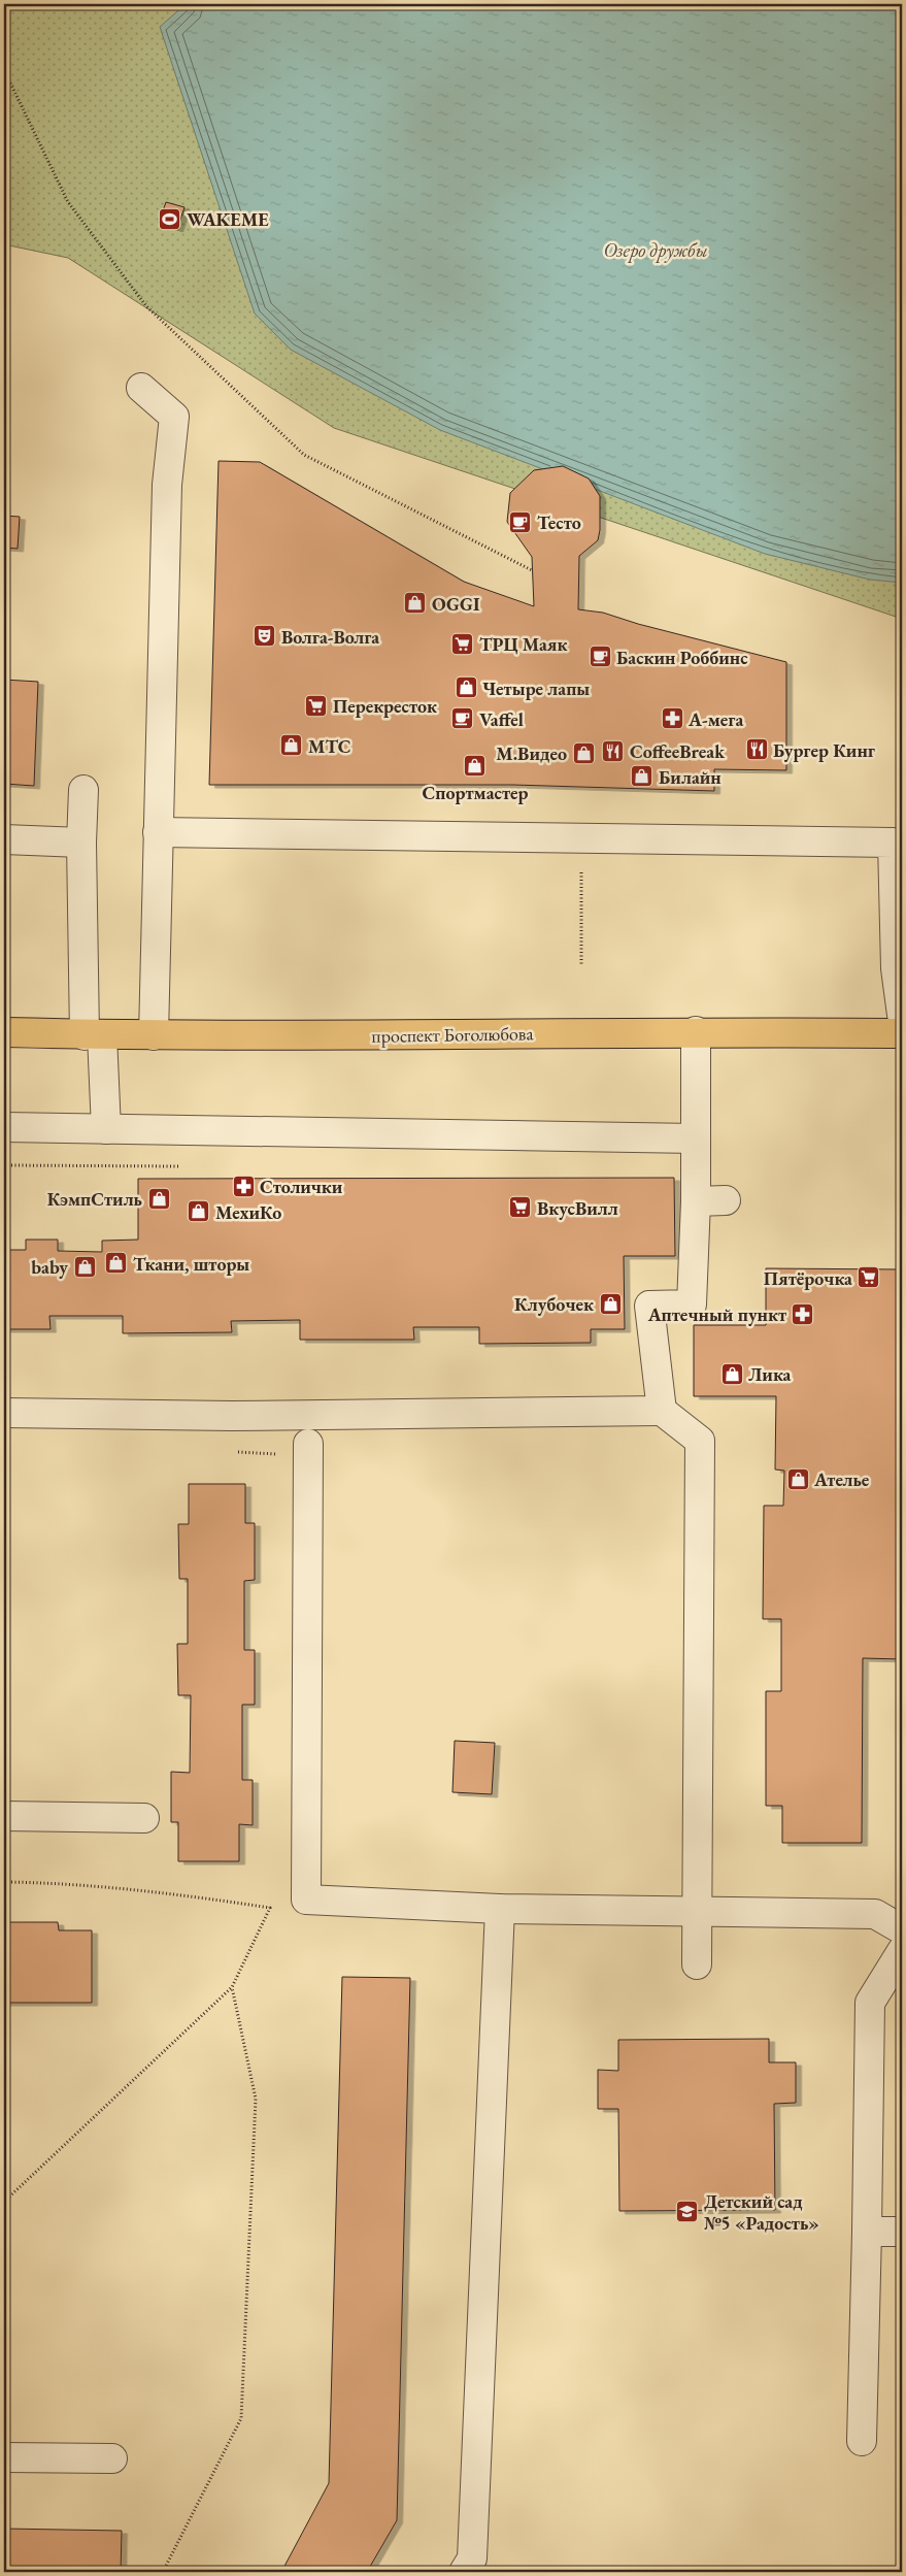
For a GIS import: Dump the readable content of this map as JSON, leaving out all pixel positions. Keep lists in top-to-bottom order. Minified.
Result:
{"streets":{"main road":["проспект Боголюбова"]},"water":["Озеро дружбы"],"places":{"sports":["WAKEME"],"cafe":["Тесто","Баскин Роббинс","Vaffel"],"shop":["OGGI","Четыре лапы","МТС","М.Видео","Спортмастер","Билайн","КэмпСтиль","МехиКо","Ткани, шторы","baby","Клубочек","Лика","Ателье"],"theatre":["Волга-Волга"],"supermarket":["ТРЦ Маяк","Перекресток","ВкусВилл","Пятёрочка"],"pharmacy":["А-мега","Столички","Аптечный пункт"],"restaurant":["Бургер Кинг","CoffeeBreak"],"school or university":["Детский сад №5 «Радость»"]}}
